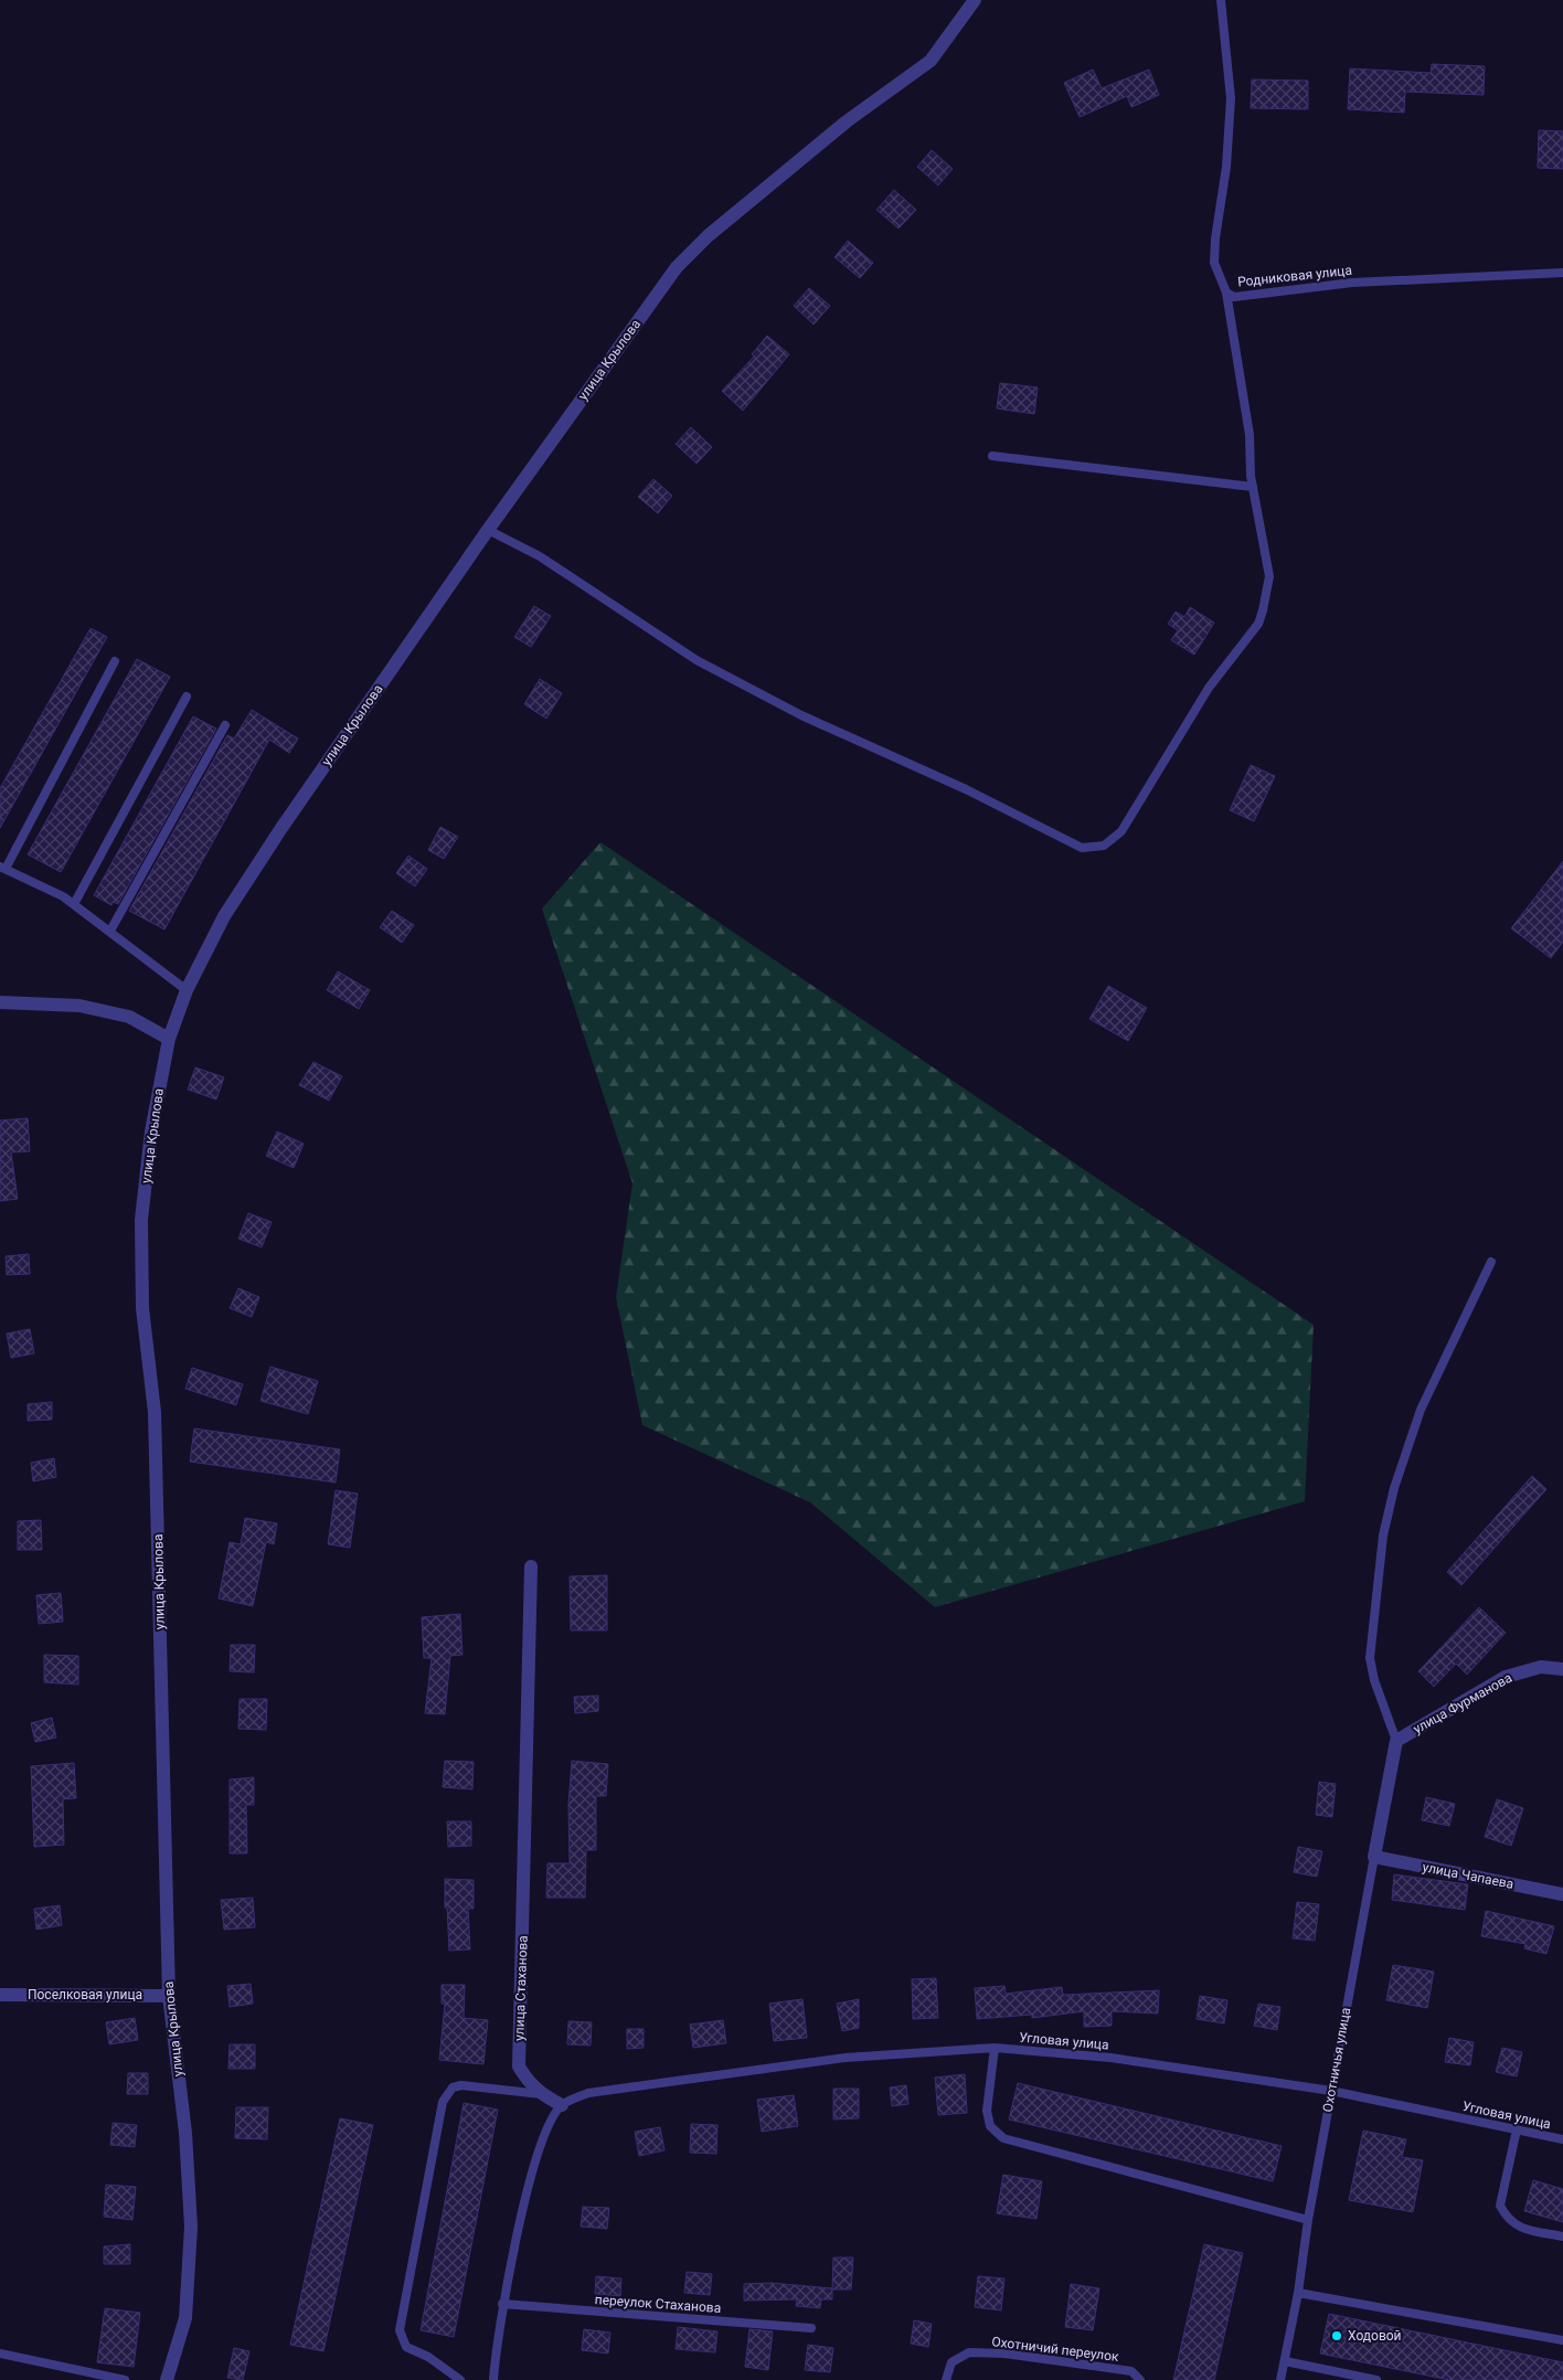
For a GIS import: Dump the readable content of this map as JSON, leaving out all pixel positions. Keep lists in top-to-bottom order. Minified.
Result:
{"streets":{"street":["улица Крылова","улица Фурманова","улица Чапаева","улица Стаханова","Поселковая улица","Охотничья улица"],"lane":["Родниковая улица","Угловая улица","переулок Стаханова","Охотничий переулок"]},"crossings":[["улица Крылова","Поселковая улица"],["улица Фурманова","Охотничья улица"],["улица Чапаева","Охотничья улица"],["улица Стаханова","Угловая улица"],["Угловая улица","Охотничья улица"]],"places":["Ходовой"]}
